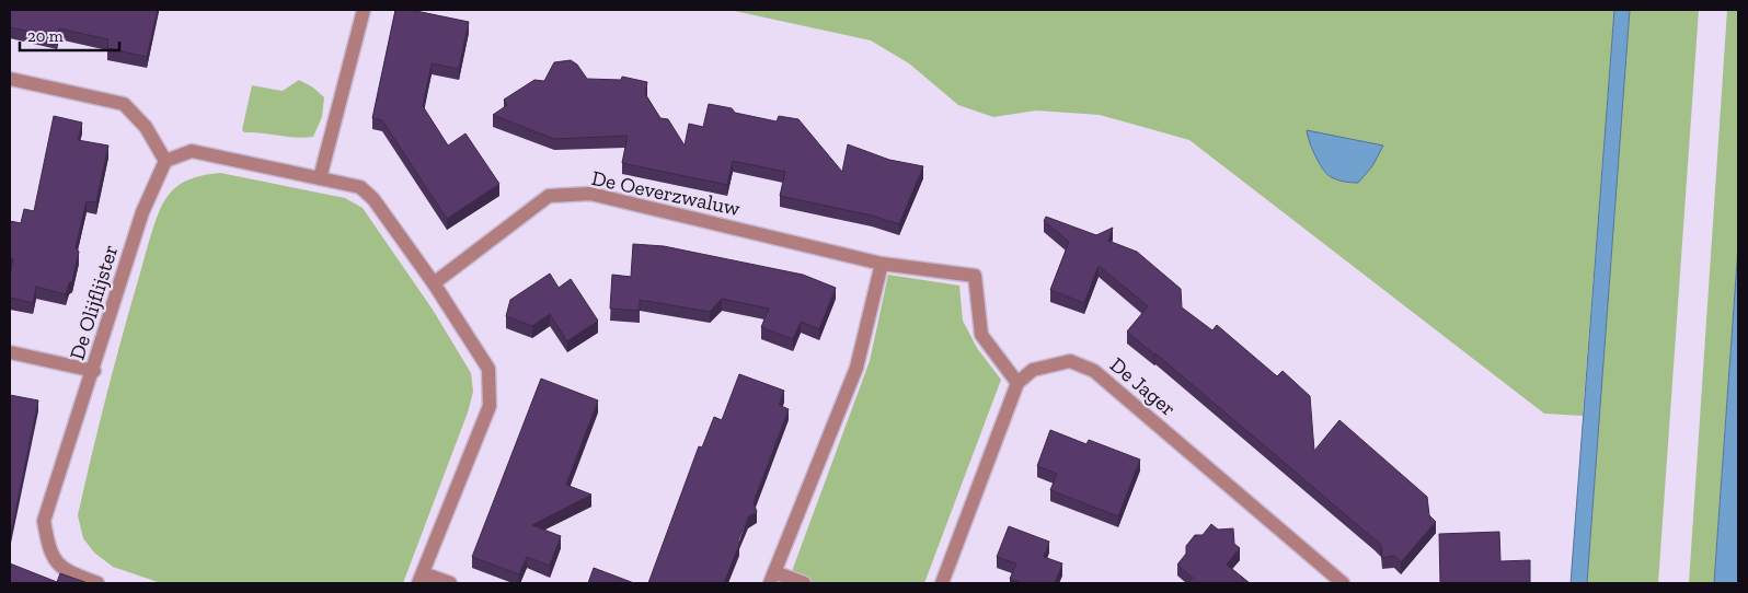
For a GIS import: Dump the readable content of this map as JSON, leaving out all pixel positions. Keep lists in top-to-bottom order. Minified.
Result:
{"streets":{"street":["De Oeverzwaluw","De Olijflijster","De Jager"]},"crossings":[["De Oeverzwaluw","De Jager"]],"scale_bar":"20 m"}
